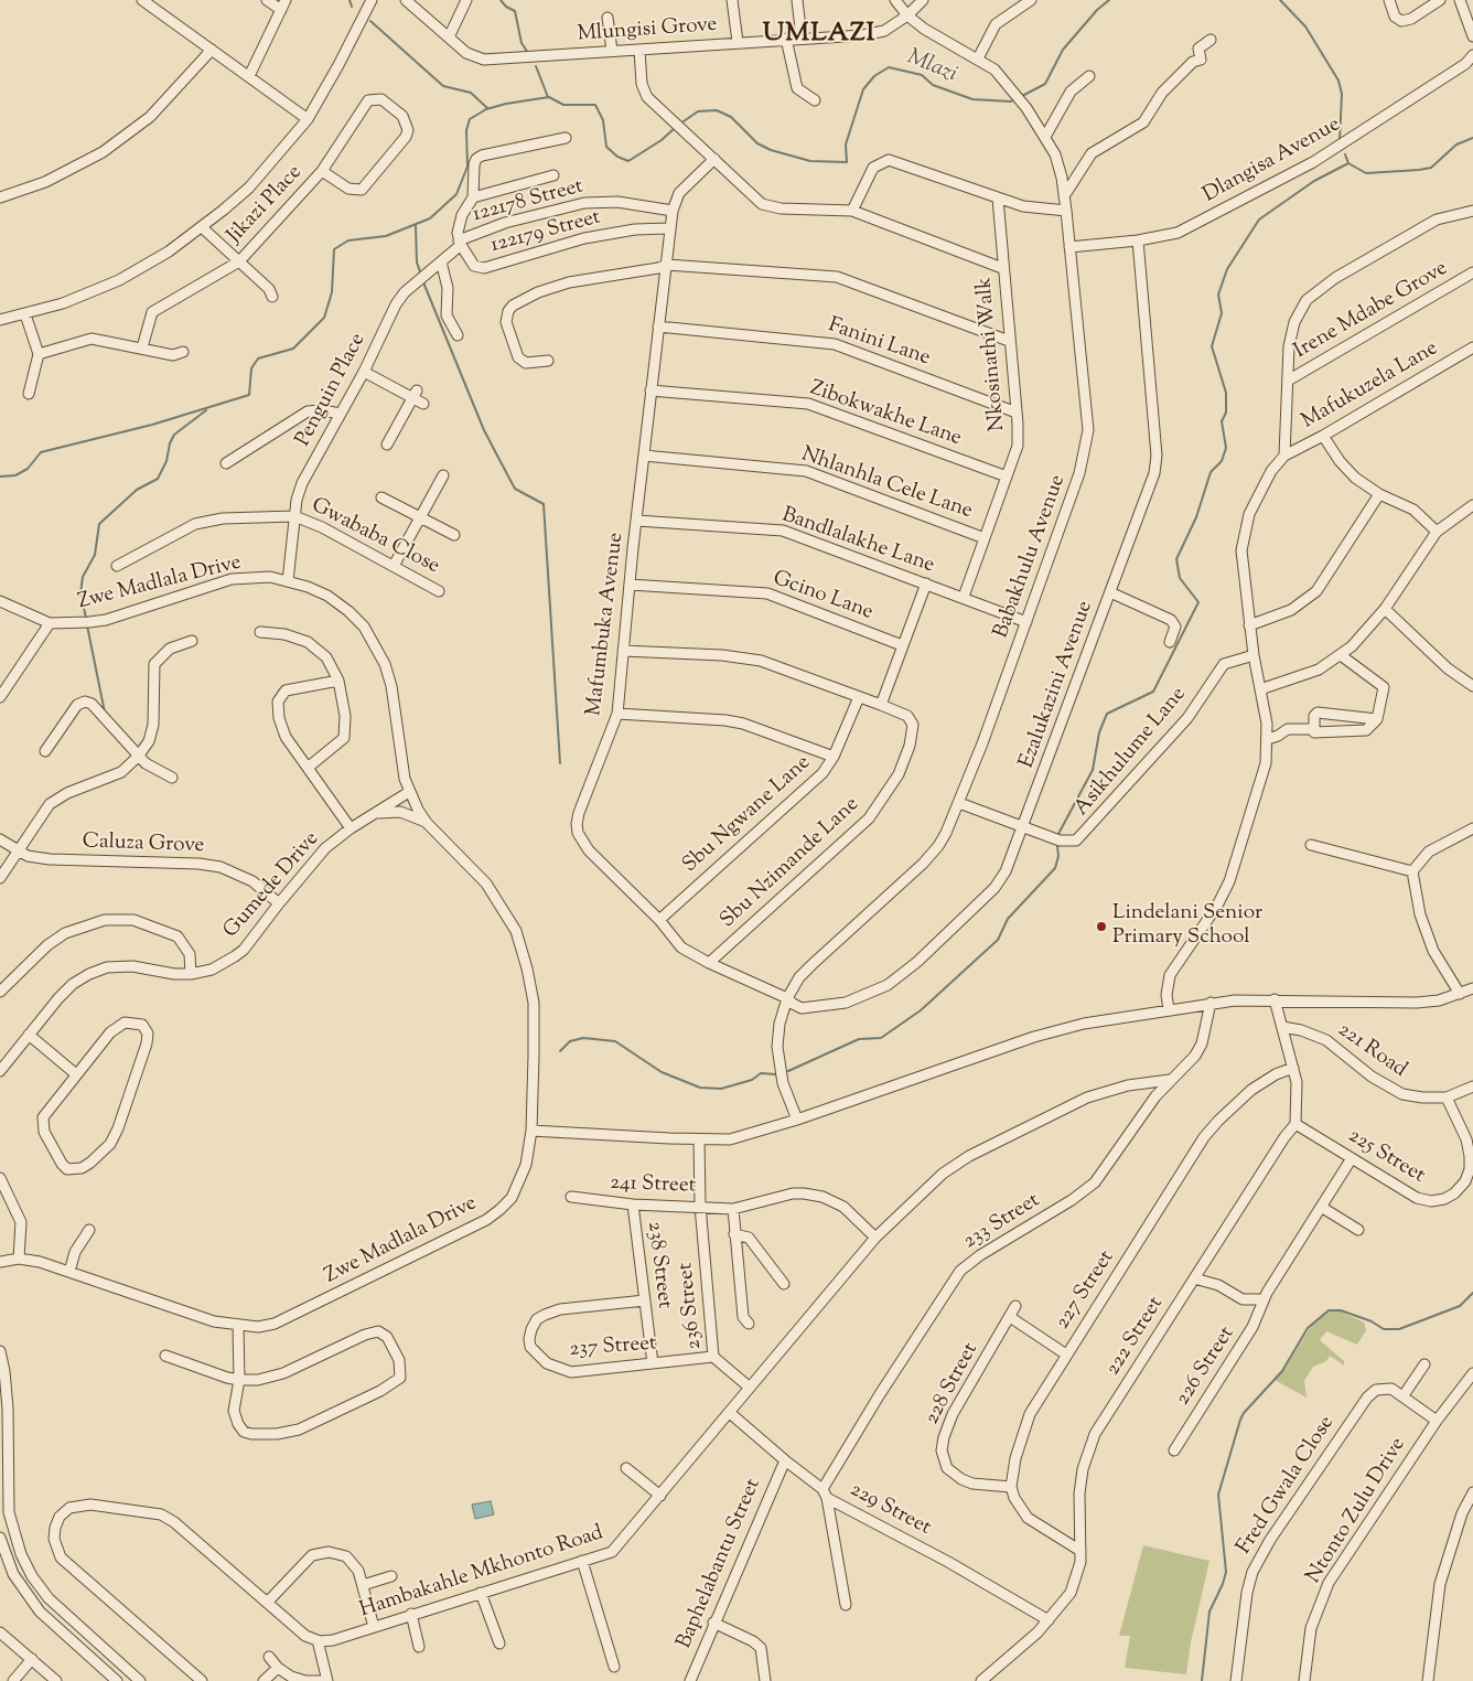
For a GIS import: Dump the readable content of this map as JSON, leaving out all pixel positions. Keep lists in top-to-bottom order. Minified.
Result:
{"streets":{"street":["Mlungisi Grove","Dlangisa Avenue","122178 Street","Jikazi Place","122179 Street","Irene Mdabe Grove","Fanini Lane","Nkosinathi Walk","Mafukuzela Lane","Penguin Place","Zibokwakhe Lane","Nhlanhla Cele Lane","Gwababa Close","Bandlalakhe Lane","Babakhulu Avenue","Zwe Madlala Drive","Gcino Lane","Mafumbuka Avenue","Ezalukazini Avenue","Asikhulume Lane","Sbu Ngwane Lane","Caluza Grove","Sbu Nzimande Lane","Gumede Drive","221 Road","225 Street","241 Street","233 Street","238 Street","227 Street","236 Street","222 Street","237 Street","226 Street","228 Street","Fred Gwala Close","229 Street","Ntonto Zulu Drive","Baphelabantu Street","Hambakahle Mkhonto Road"]},"crossings":[["Mlungisi Grove","Babakhulu Avenue"],["Dlangisa Avenue","Babakhulu Avenue"],["Dlangisa Avenue","Ezalukazini Avenue"],["122178 Street","122179 Street"],["122178 Street","Penguin Place"],["122178 Street","Mafumbuka Avenue"],["122179 Street","Penguin Place"],["122179 Street","Mafumbuka Avenue"],["Fanini Lane","Nkosinathi Walk"],["Fanini Lane","Mafumbuka Avenue"],["Nkosinathi Walk","Zibokwakhe Lane"],["Nkosinathi Walk","Nhlanhla Cele Lane"],["Nkosinathi Walk","Bandlalakhe Lane"],["Penguin Place","Gwababa Close"],["Penguin Place","Zwe Madlala Drive"],["Zibokwakhe Lane","Mafumbuka Avenue"],["Nhlanhla Cele Lane","Mafumbuka Avenue"],["Bandlalakhe Lane","Babakhulu Avenue"],["Bandlalakhe Lane","Mafumbuka Avenue"],["Babakhulu Avenue","Mafumbuka Avenue"],["Babakhulu Avenue","Ezalukazini Avenue"],["Babakhulu Avenue","Asikhulume Lane"],["Zwe Madlala Drive","Gumede Drive"],["Gcino Lane","Mafumbuka Avenue"],["Mafumbuka Avenue","Ezalukazini Avenue"],["Mafumbuka Avenue","Sbu Ngwane Lane"],["Mafumbuka Avenue","Sbu Nzimande Lane"],["Ezalukazini Avenue","Asikhulume Lane"],["Caluza Grove","Gumede Drive"],["221 Road","225 Street"],["225 Street","222 Street"],["225 Street","226 Street"],["241 Street","238 Street"],["241 Street","236 Street"],["241 Street","Hambakahle Mkhonto Road"],["233 Street","229 Street"],["233 Street","Hambakahle Mkhonto Road"],["238 Street","237 Street"],["227 Street","228 Street"],["236 Street","237 Street"],["236 Street","Hambakahle Mkhonto Road"],["222 Street","226 Street"],["222 Street","229 Street"],["Fred Gwala Close","Ntonto Zulu Drive"],["229 Street","Baphelabantu Street"],["229 Street","Hambakahle Mkhonto Road"]],"districts":["UMLAZI"],"water":["Mlazi"],"places":["Lindelani Senior Primary School"]}
